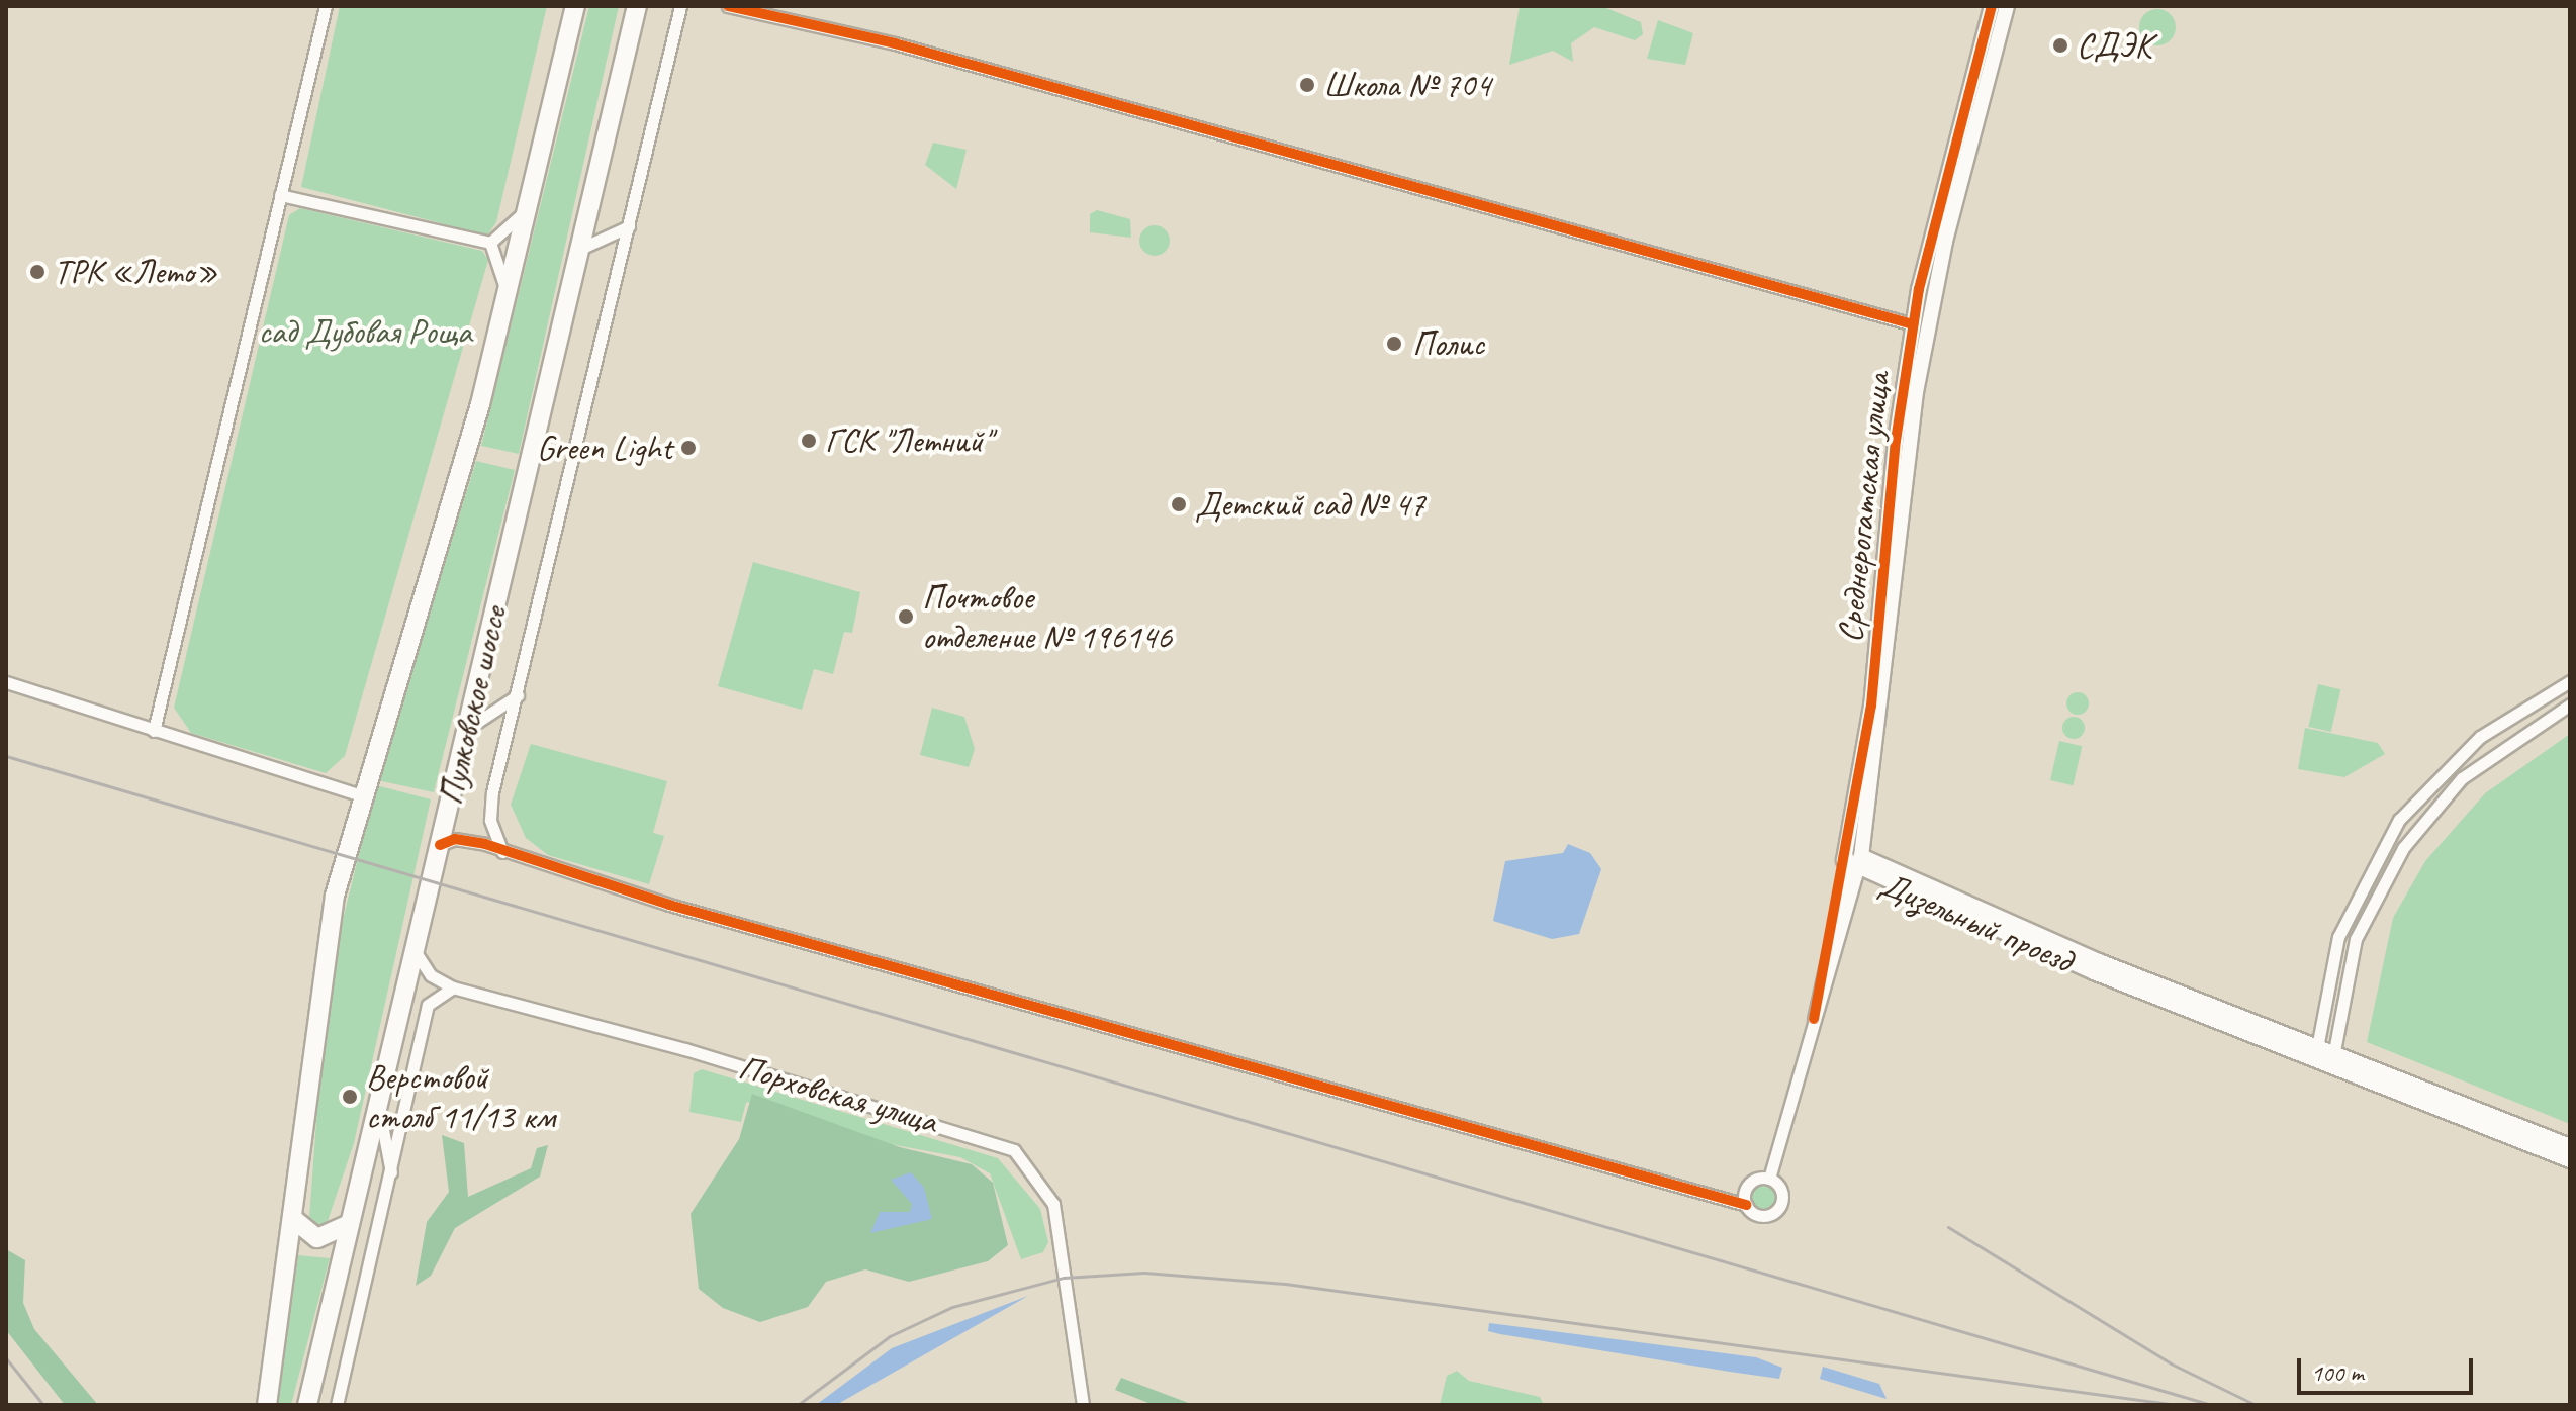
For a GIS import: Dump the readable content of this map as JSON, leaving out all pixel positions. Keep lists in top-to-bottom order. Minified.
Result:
{"streets":{"main road":["Пулковское шоссе"],"street":["Среднерогатская улица","Дизельный проезд","Порховская улица"]},"crossings":[["Среднерогатская улица","Дизельный проезд"],["Пулковское шоссе","Порховская улица"]],"parks":["сад Дубовая Роща"],"places":["СДЭК","Школа № 704","ТРК «Лето»","Полис","ГСК \"Летний\"","Green Light","Детский сад № 47","Почтовое отделение № 196146","Верстовой столб 11/13 км"],"scale_bar":"100 m"}
